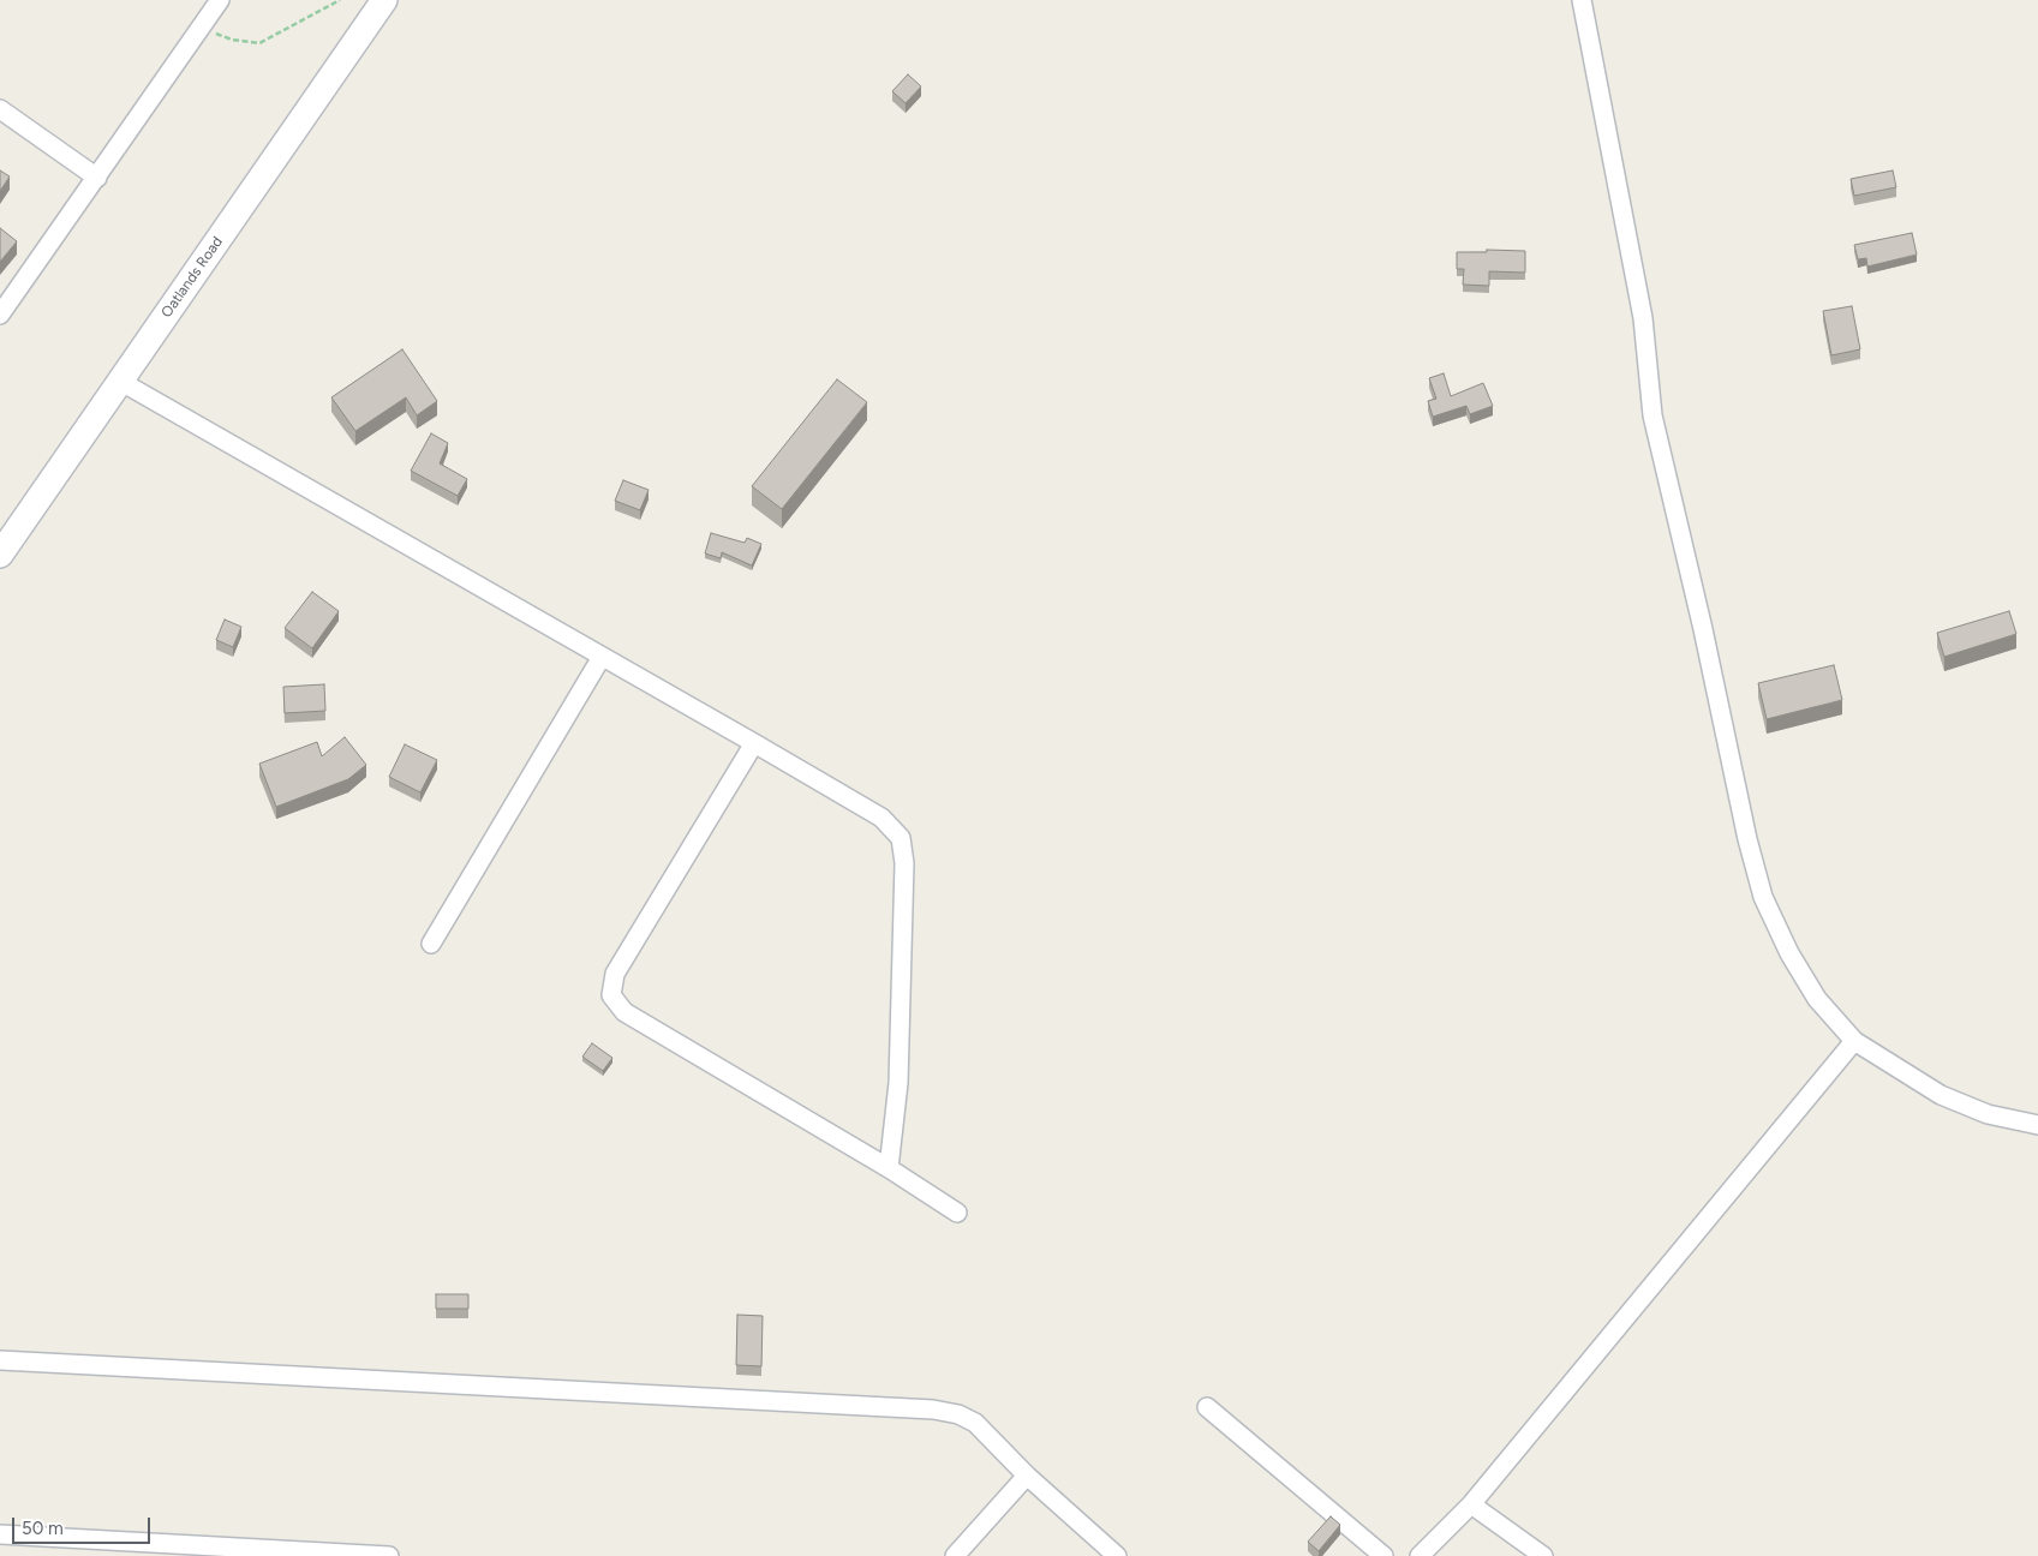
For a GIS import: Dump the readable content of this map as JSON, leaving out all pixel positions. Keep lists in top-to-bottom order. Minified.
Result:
{"streets":{"street":["Oatlands Road"]},"scale_bar":"50 m"}
